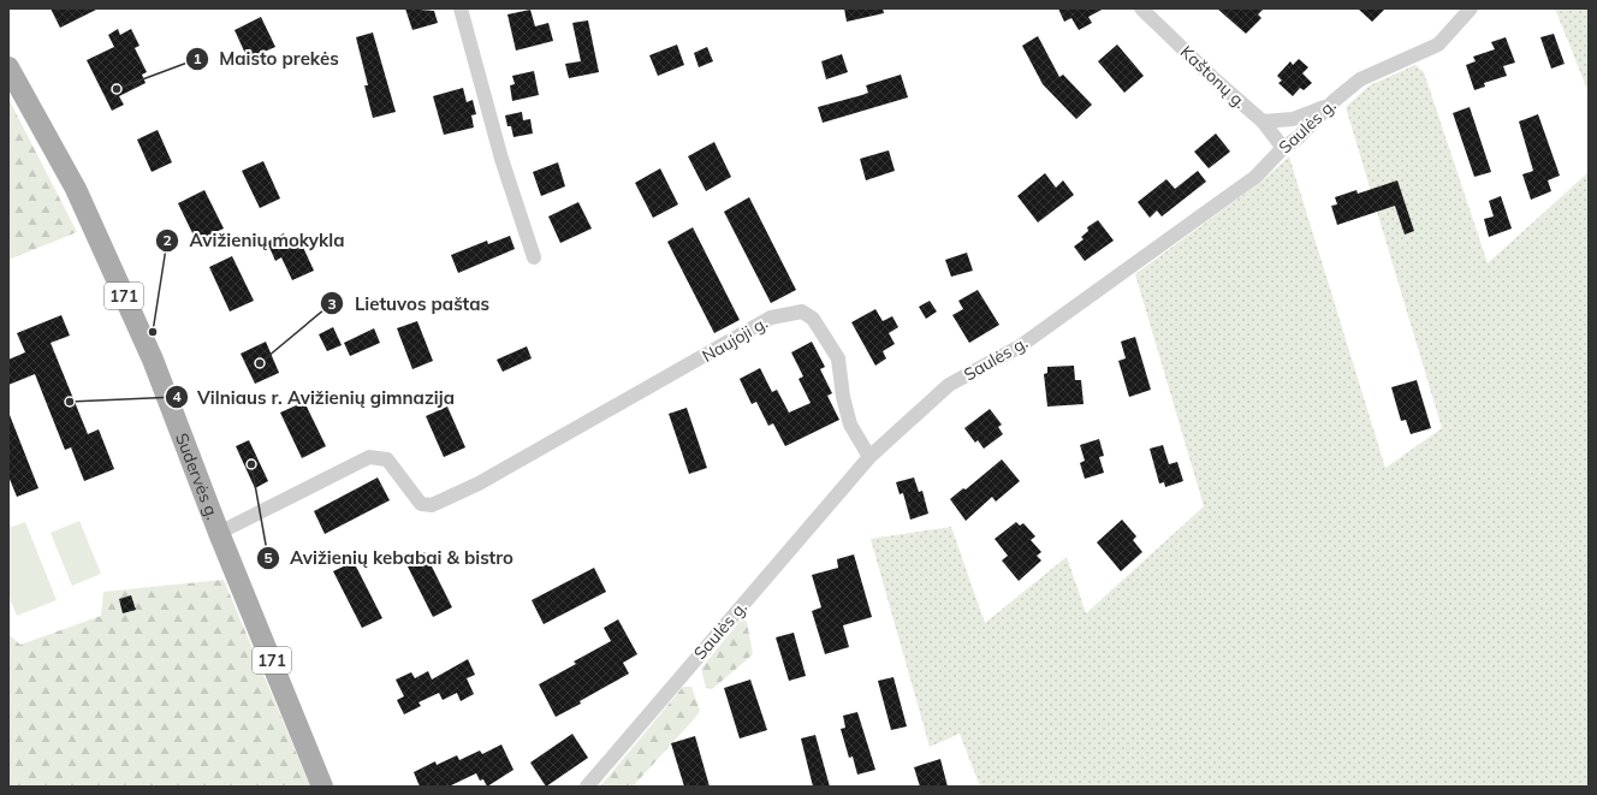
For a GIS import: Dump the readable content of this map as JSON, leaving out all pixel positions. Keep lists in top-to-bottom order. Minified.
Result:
{"streets":{"main road":["171","Sudervės g."],"street":["Kaštonų g.","Saulės g.","Naujoji g."]},"crossings":[["Kaštonų g.","Saulės g."],["Saulės g.","Naujoji g."],["Naujoji g.","Sudervės g."]],"places":["Maisto prekės","Avižienių mokykla","Lietuvos paštas","Vilniaus r. Avižienių gimnazija","Avižienių kebabai & bistro"]}
